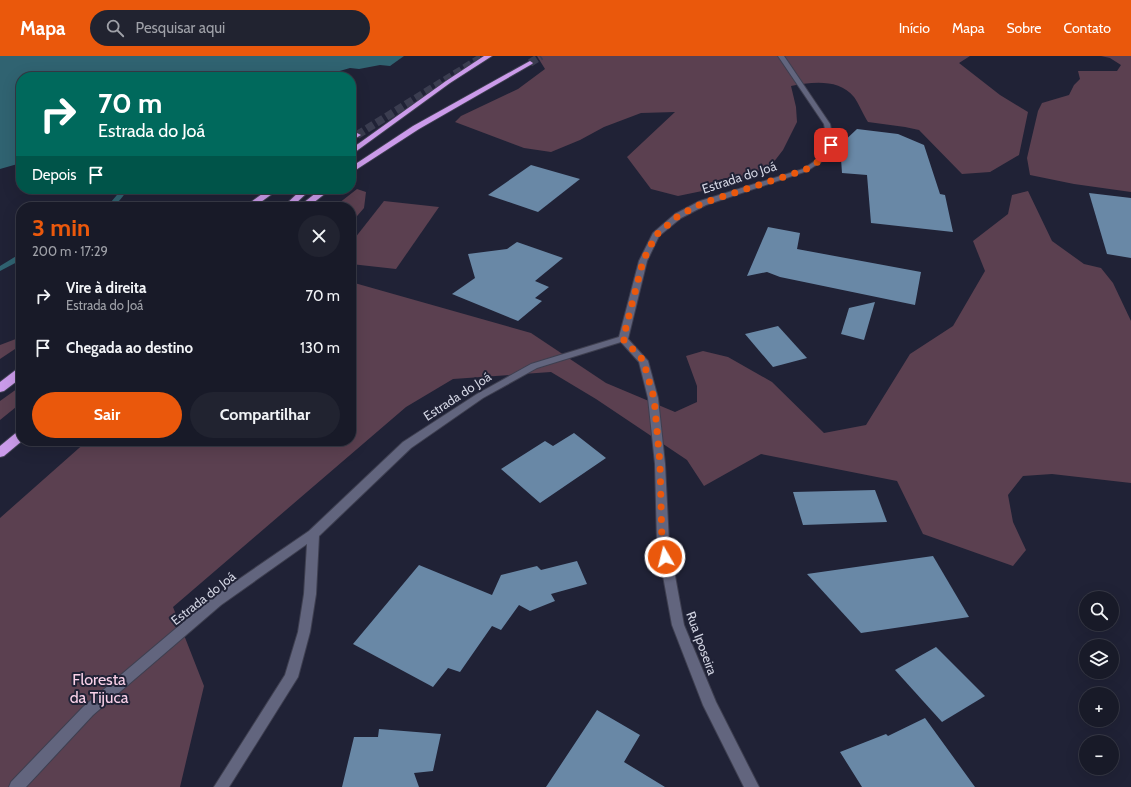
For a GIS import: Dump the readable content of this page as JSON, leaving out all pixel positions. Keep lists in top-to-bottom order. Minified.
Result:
{"streets":{"street":["Estrada do Joá","Rua Iposeira"]},"crossings":[["Estrada do Joá","Rua Iposeira"]],"parks":["Floresta da Tijuca"],"page":{"header":"Mapa","search":"Pesquisar aqui","nav":["Início","Mapa","Sobre","Contato"],"turn":["70 m","Estrada do Joá"],"then":"Depois","heading":["3 min","200 m · 17:29"],"list":[{"name":"Vire à direita","note":"Estrada do Joá","value":"70 m"},{"name":"Chegada ao destino","value":"130 m"}],"buttons":["Sair","Compartilhar"],"map_buttons":["+","−"]}}
